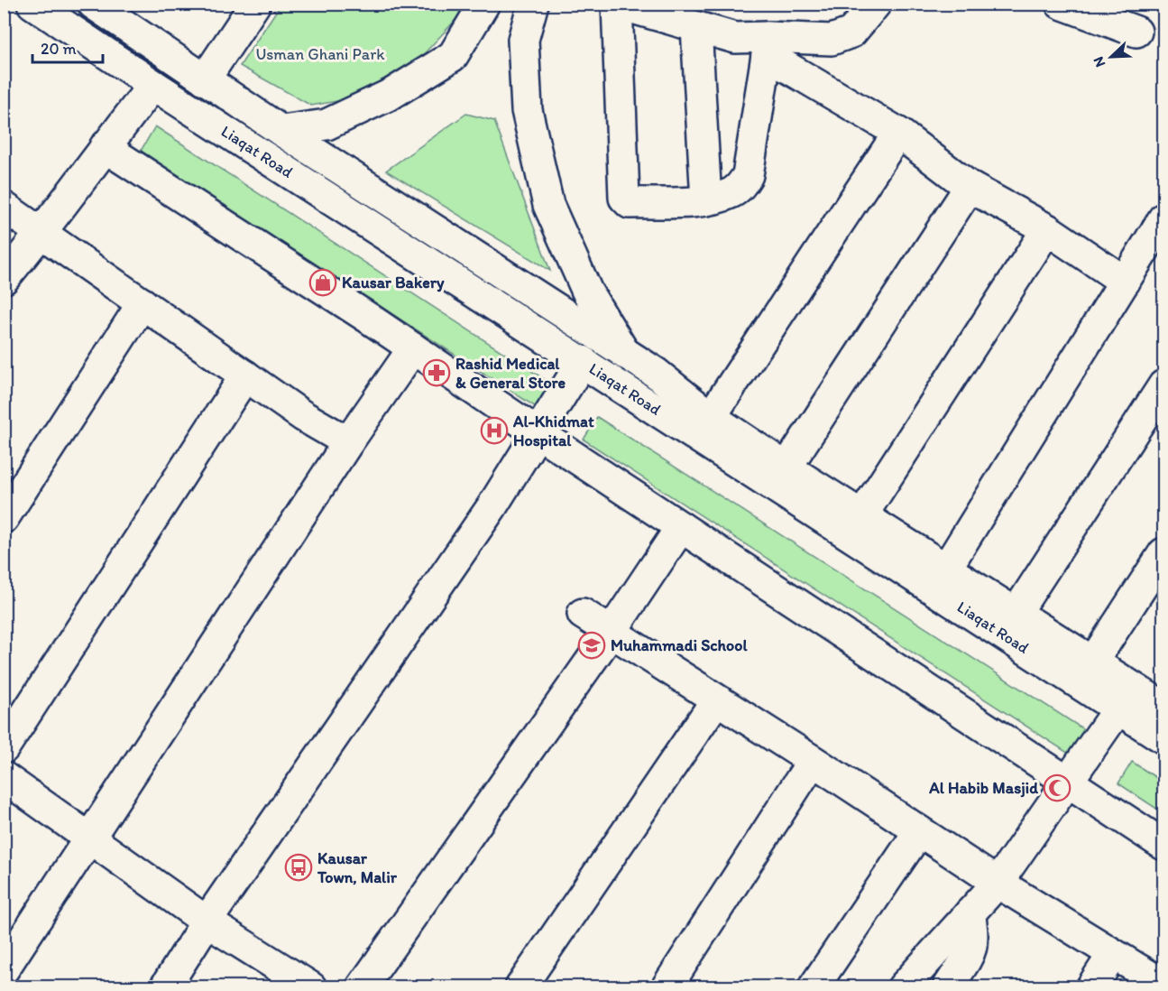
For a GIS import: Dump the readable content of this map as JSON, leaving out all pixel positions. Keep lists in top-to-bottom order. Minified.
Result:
{"streets":{"street":["Liaqat Road"]},"parks":["Usman Ghani Park"],"places":{"shop":["Kausar Bakery"],"pharmacy":["Rashid Medical & General Store"],"hospital":["Al-Khidmat Hospital"],"school or university":["Muhammadi School"],"mosque":["Al Habib Masjid"],"bus stop":["Kausar Town, Malir"]},"scale_bar":"20 m","north":"bottom left"}
